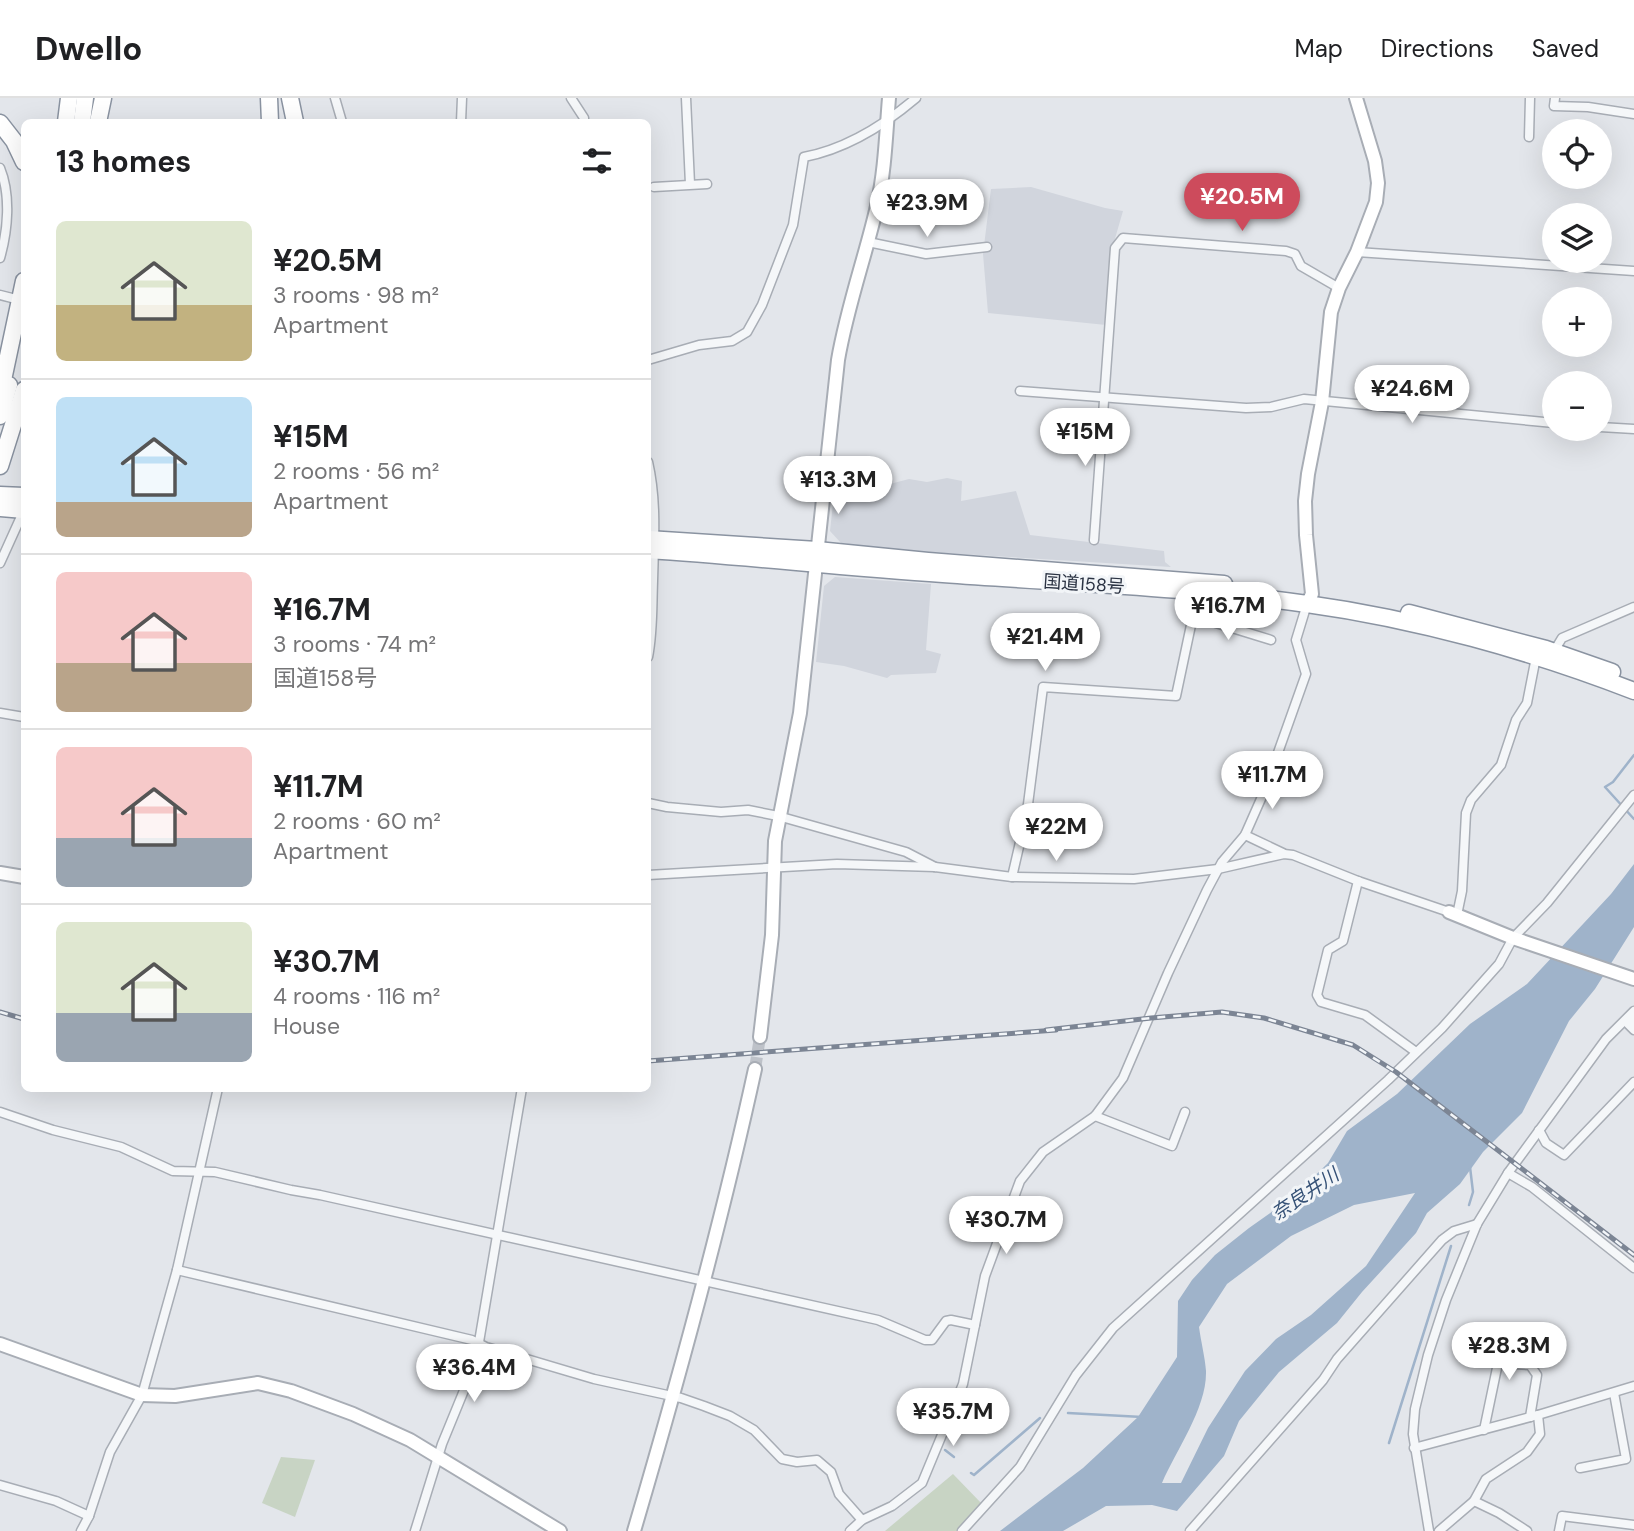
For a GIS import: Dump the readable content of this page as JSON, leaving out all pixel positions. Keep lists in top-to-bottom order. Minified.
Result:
{"streets":{"highway":["国道158号"]},"water":["奈良井川"],"page":{"header":"Dwello","nav":["Map","Directions","Saved"],"map_buttons":["+","−"],"heading":"13 homes","price":["¥20.5M","¥23.9M","¥24.6M","¥15M","¥13.3M","¥16.7M","¥21.4M","¥11.7M","¥22M","¥30.7M","¥28.3M","¥36.4M","¥35.7M"],"list":[{"name":"¥20.5M","note":"3 rooms · 98 m² · Apartment"},{"name":"¥15M","note":"2 rooms · 56 m² · Apartment"},{"name":"¥16.7M","note":"3 rooms · 74 m² · 国道158号"},{"name":"¥11.7M","note":"2 rooms · 60 m² · Apartment"},{"name":"¥30.7M","note":"4 rooms · 116 m² · House"}]}}
